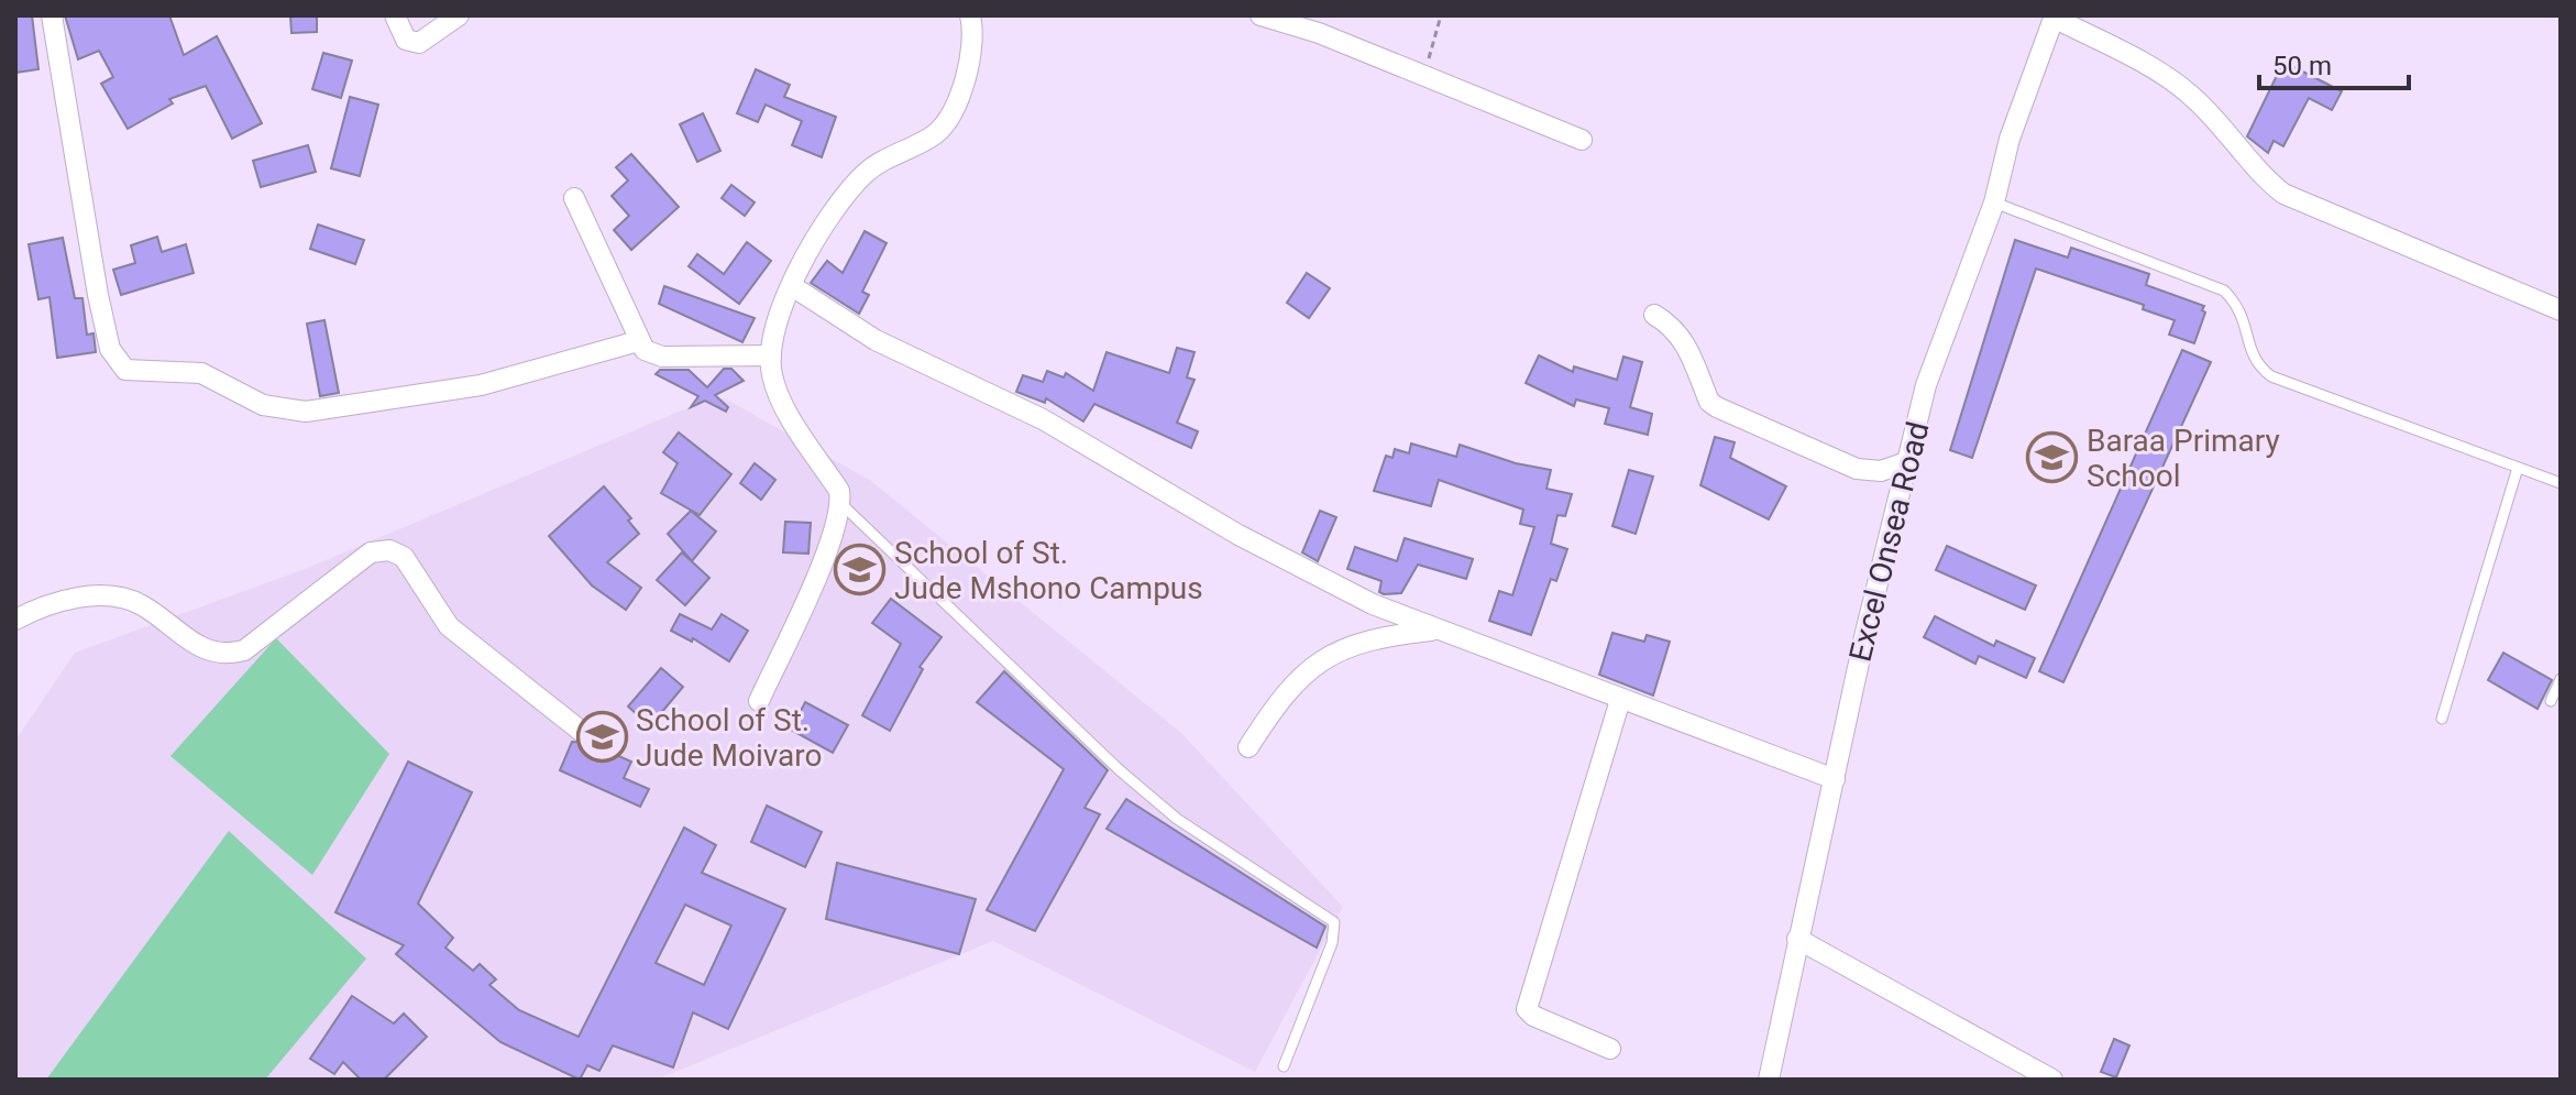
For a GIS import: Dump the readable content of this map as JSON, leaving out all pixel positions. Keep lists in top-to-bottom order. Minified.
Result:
{"streets":{"street":["Excel Onsea Road"]},"places":{"school or university":["Baraa Primary School","School of St. Jude Mshono Campus","School of St. Jude Moivaro"]},"scale_bar":"50 m"}
